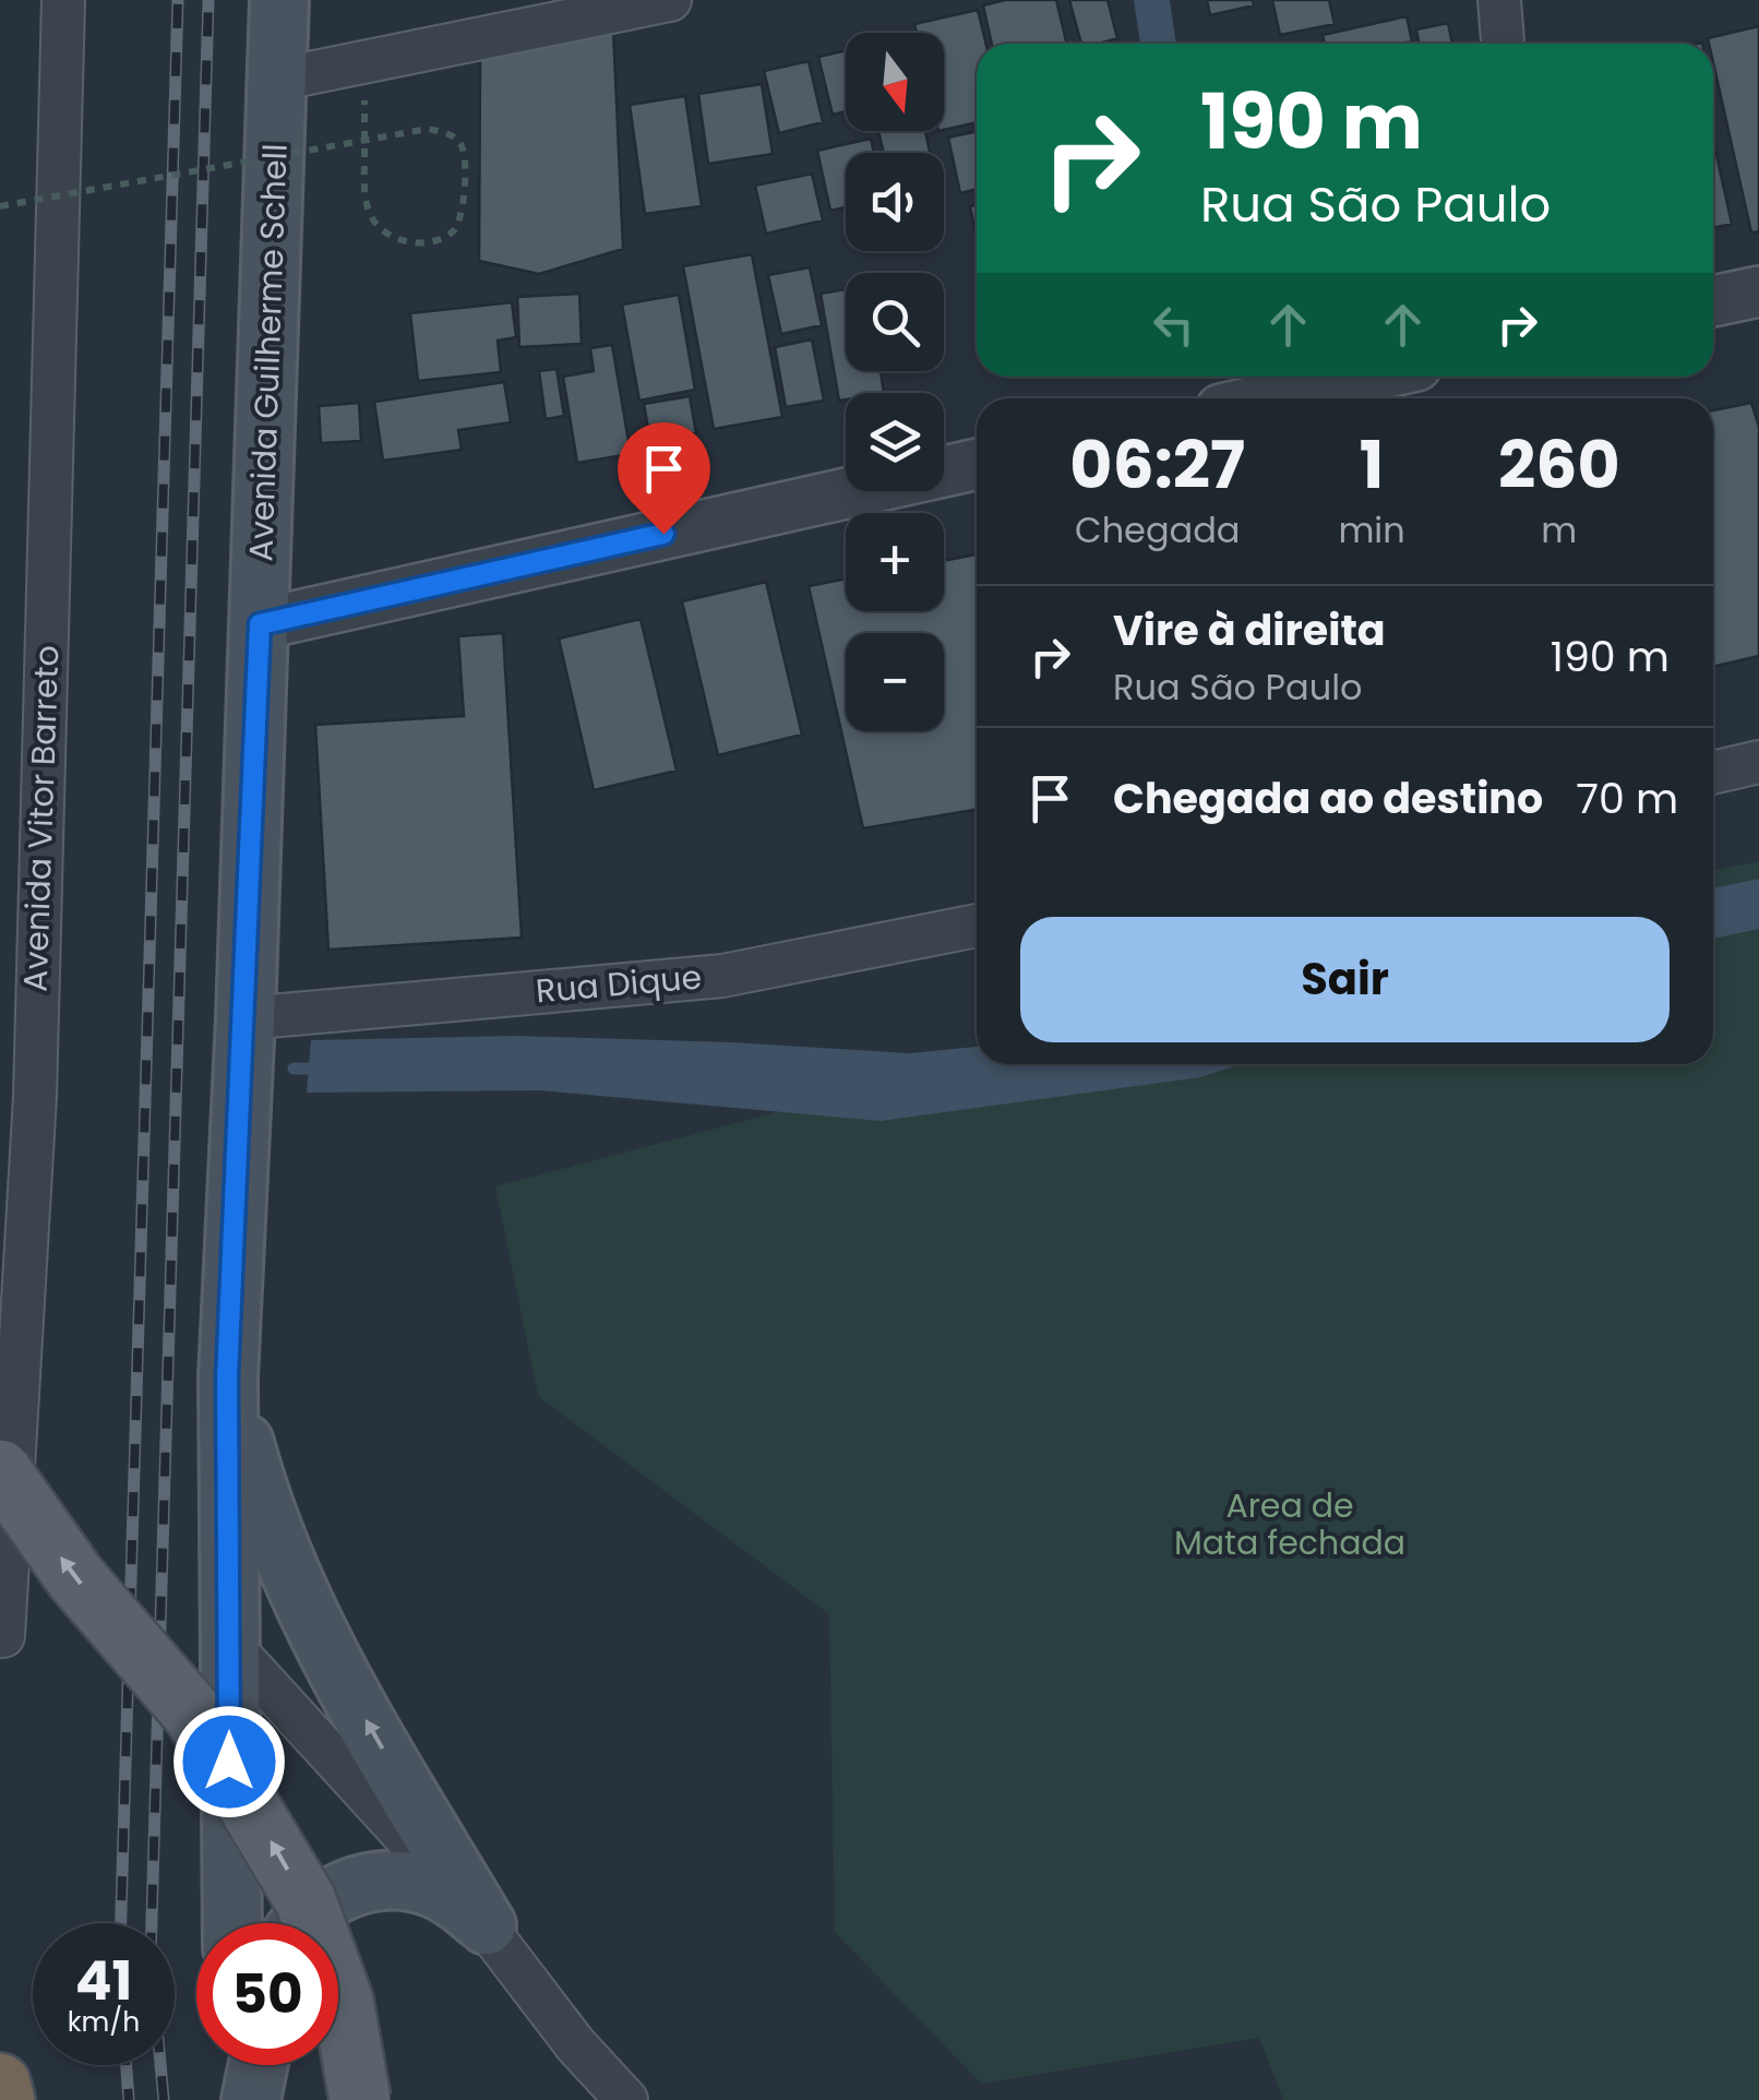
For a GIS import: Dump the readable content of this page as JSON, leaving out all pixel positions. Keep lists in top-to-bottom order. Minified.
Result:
{"streets":{"main road":["Avenida Guilherme Schell"],"street":["Avenida Vitor Barreto","Rua Dique"]},"crossings":[["Avenida Guilherme Schell","Rua Dique"]],"parks":["Area de Mata fechada"],"north":"bottom","page":{"map_buttons":["+","−"],"turn":["190 m","Rua São Paulo"],"eta":["06:27","Chegada","1","min","260","m"],"list":[{"name":"Vire à direita","note":"Rua São Paulo","value":"190 m"},{"name":"Chegada ao destino","value":"70 m"}],"buttons":"Sair","speed":"41 km/h","limit":"50"}}
